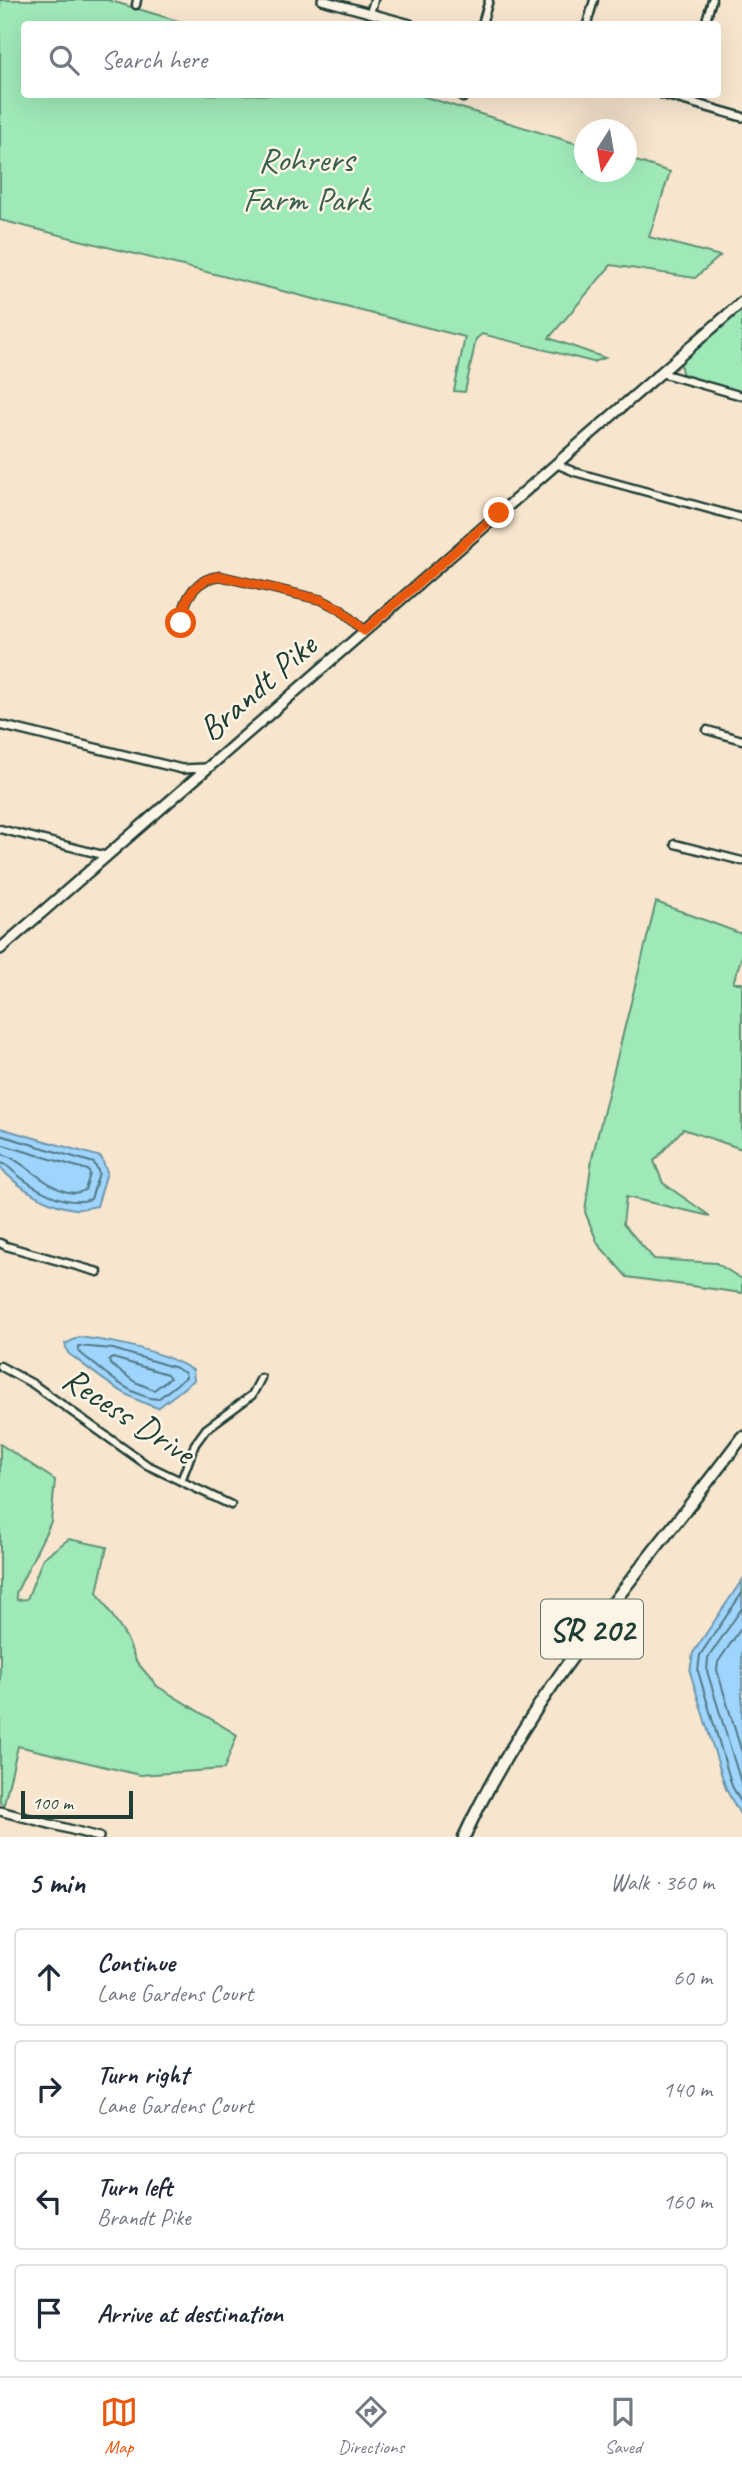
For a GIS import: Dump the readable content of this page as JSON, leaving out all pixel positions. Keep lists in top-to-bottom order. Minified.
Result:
{"streets":{"main road":["Brandt Pike","SR 202"],"street":["Recess Drive"]},"parks":["Rohrers Farm Park"],"scale_bar":"100 m","north":"bottom","page":{"search":"Search here","scale":"100 m","heading":["5 min","Walk · 360 m"],"list":[["Continue","Lane Gardens Court","60 m"],["Turn right","Lane Gardens Court","140 m"],["Turn left","Brandt Pike","160 m"],"Arrive at destination"],"nav":["Map","Directions","Saved"]}}
